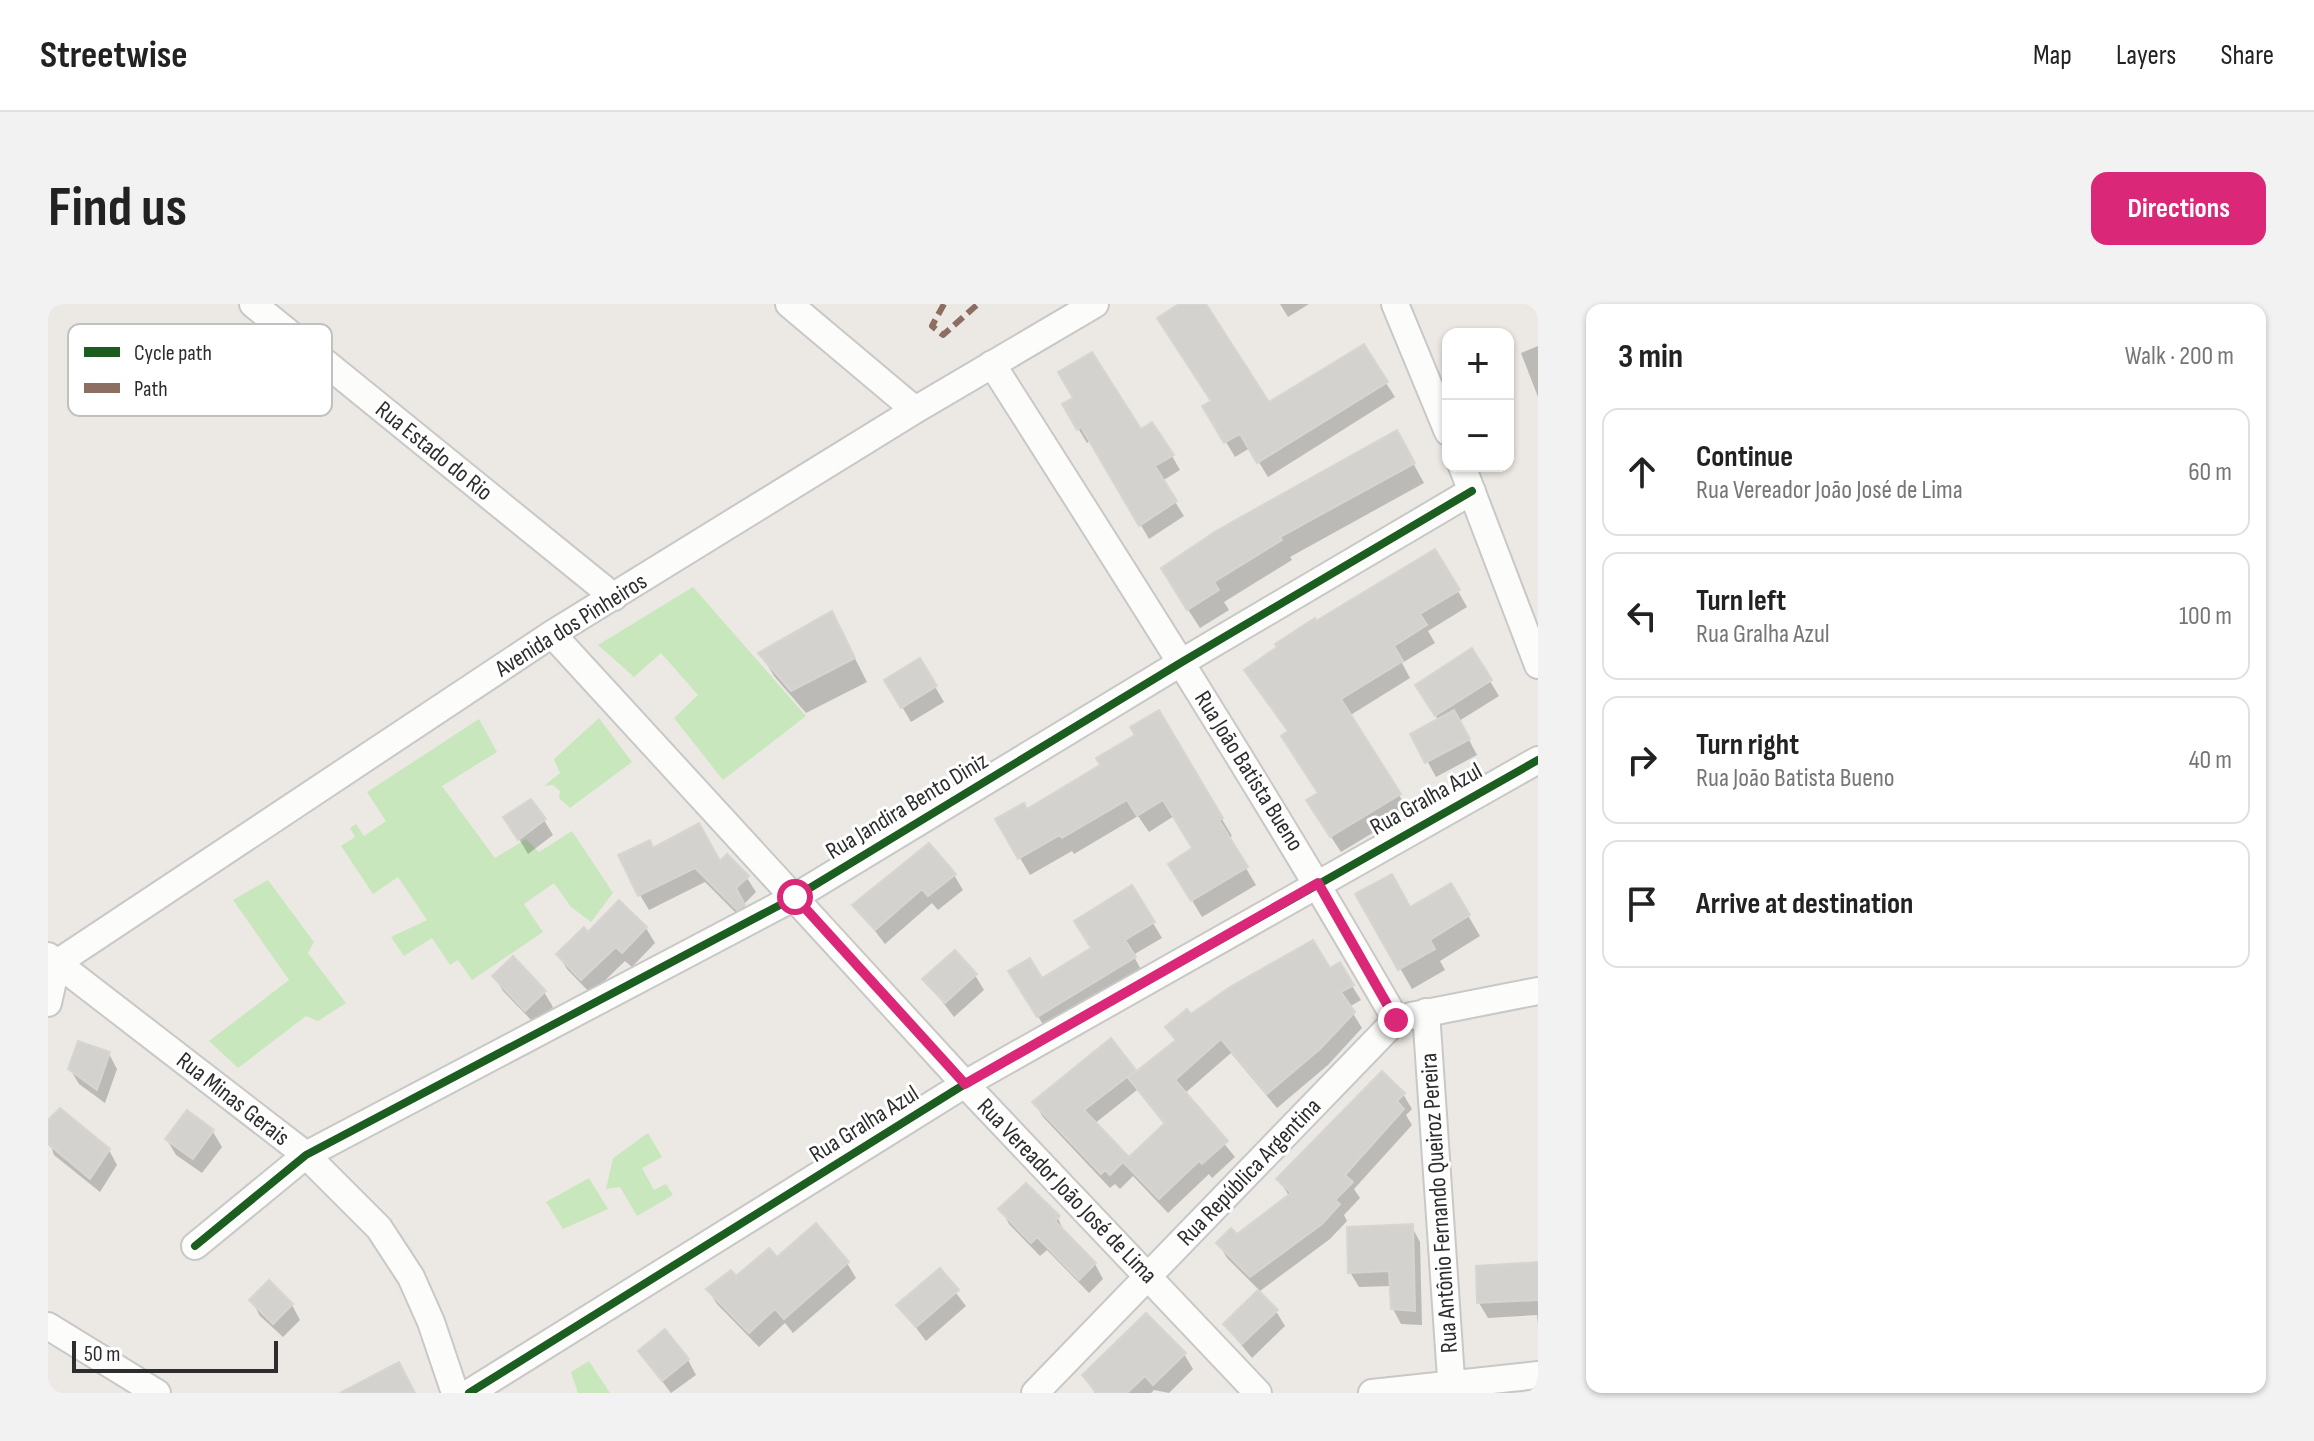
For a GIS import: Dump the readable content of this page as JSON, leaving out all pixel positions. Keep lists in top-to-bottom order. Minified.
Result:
{"streets":{"street":["Rua Estado do Rio","Avenida dos Pinheiros","Rua João Batista Bueno","Rua Gralha Azul","Rua Jandira Bento Diniz","Rua Minas Gerais","Rua República Argentina","Rua Vereador João José de Lima","Rua Antônio Fernando Queiroz Pereira"]},"crossings":[["Rua Estado do Rio","Avenida dos Pinheiros"],["Avenida dos Pinheiros","Rua João Batista Bueno"],["Avenida dos Pinheiros","Rua Minas Gerais"],["Avenida dos Pinheiros","Rua Vereador João José de Lima"],["Rua João Batista Bueno","Rua Gralha Azul"],["Rua João Batista Bueno","Rua Jandira Bento Diniz"],["Rua João Batista Bueno","Rua República Argentina"],["Rua Gralha Azul","Rua Vereador João José de Lima"],["Rua Jandira Bento Diniz","Rua Minas Gerais"],["Rua Jandira Bento Diniz","Rua Vereador João José de Lima"],["Rua República Argentina","Rua Vereador João José de Lima"]],"legend":["Cycle path","Path"],"scale_bar":"50 m","page":{"header":"Streetwise","nav":["Map","Layers","Share"],"buttons":"Directions","title":"Find us","heading":["3 min","Walk · 200 m"],"map_buttons":["+","−"],"list":[["Continue","Rua Vereador João José de Lima","60 m"],["Turn left","Rua Gralha Azul","100 m"],["Turn right","Rua João Batista Bueno","40 m"],"Arrive at destination"],"scale":"50 m"}}
